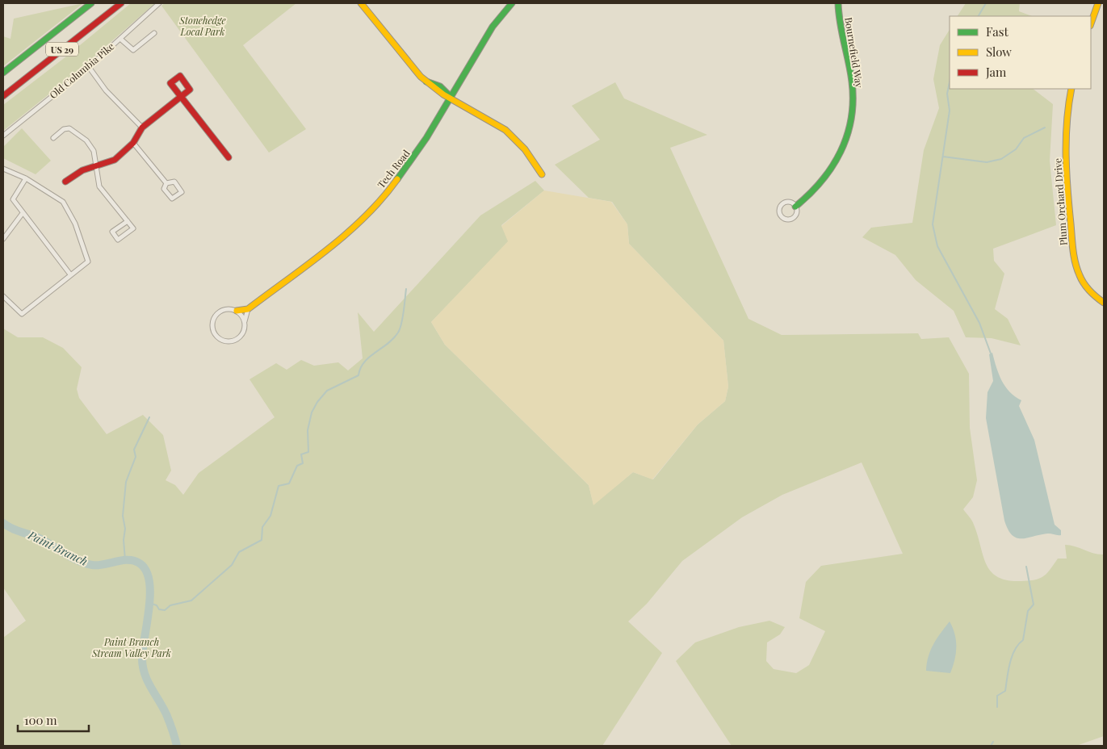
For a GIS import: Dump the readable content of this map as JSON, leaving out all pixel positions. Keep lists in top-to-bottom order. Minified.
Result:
{"streets":{"main road":["US 29","Bournefield Way","Tech Road","Plum Orchard Drive"],"street":["Old Columbia Pike"]},"water":["Paint Branch"],"parks":["Stonehedge Local Park","Paint Branch Stream Valley Park"],"legend":["Fast","Slow","Jam"],"scale_bar":"100 m"}
